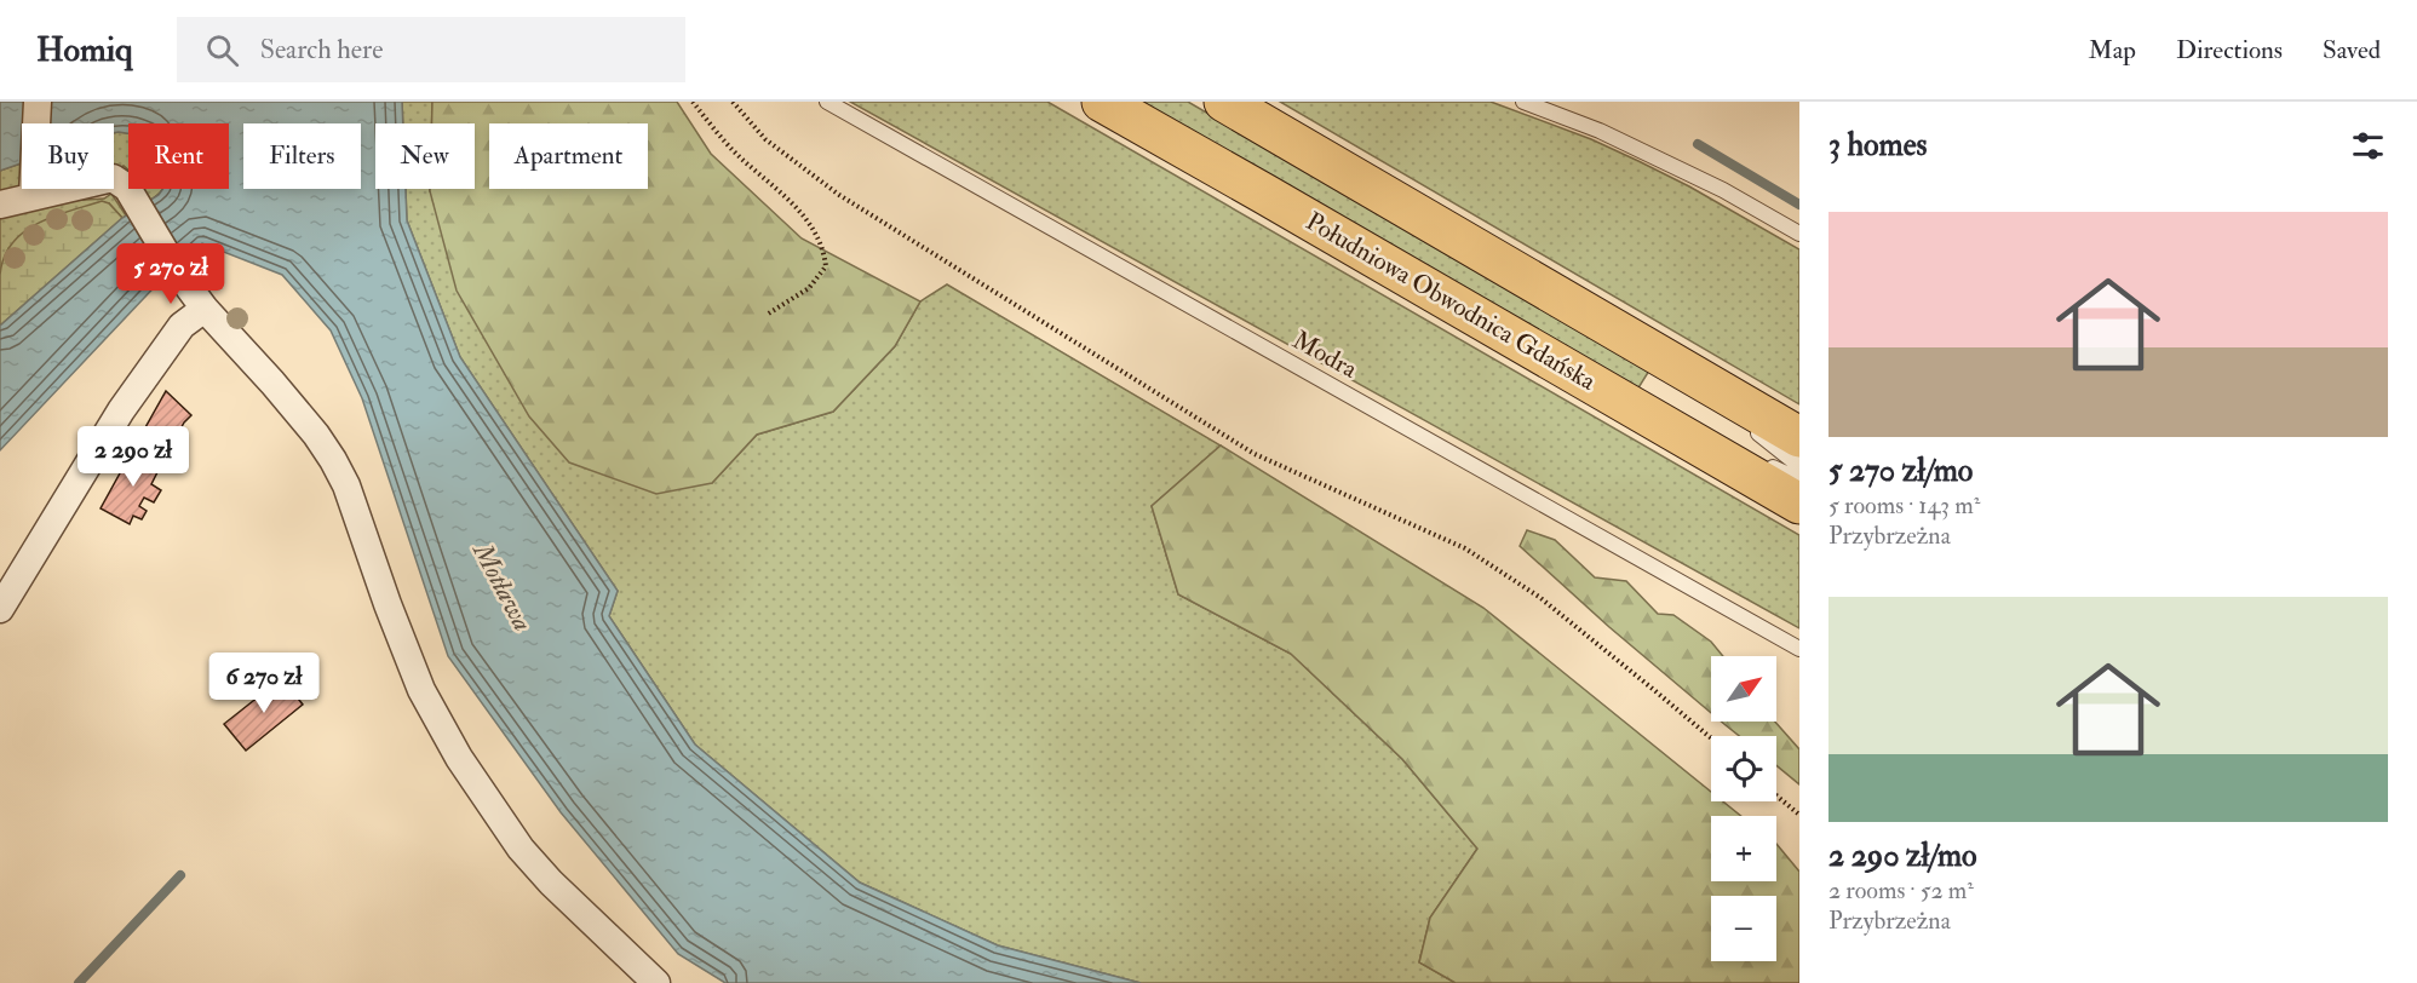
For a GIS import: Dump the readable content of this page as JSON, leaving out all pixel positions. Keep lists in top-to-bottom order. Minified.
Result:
{"streets":{"highway":["Południowa Obwodnica Gdańska"],"lane":["Modra"]},"water":["Motława"],"north":"top right","page":{"header":"Homiq","search":"Search here","nav":["Map","Directions","Saved"],"heading":"3 homes","chip":["Buy","Rent","Filters","New","Apartment"],"list":[{"name":"5 270 zł/mo","note":"5 rooms · 143 m² · Przybrzeżna"},{"name":"2 290 zł/mo","note":"2 rooms · 52 m² · Przybrzeżna"}],"price":["5 270 zł","2 290 zł","6 270 zł"],"map_buttons":["+","−"]}}
